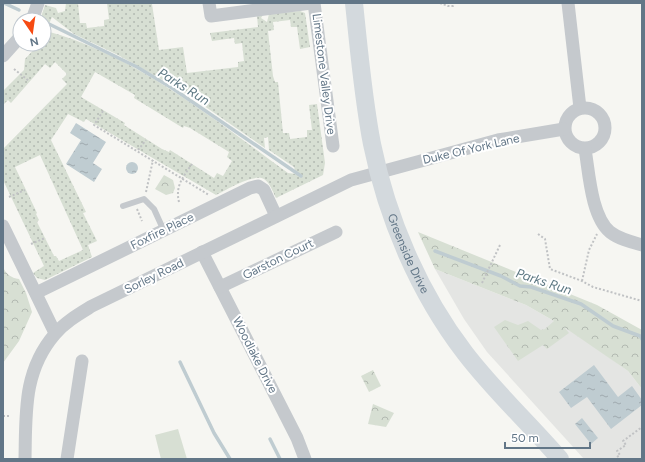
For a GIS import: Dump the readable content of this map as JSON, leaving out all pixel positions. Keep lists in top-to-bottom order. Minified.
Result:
{"streets":{"street":["Limestone Valley Drive","Duke Of York Lane","Foxfire Place","Greenside Drive","Garston Court","Sorley Road","Woodlake Drive"]},"crossings":[["Duke Of York Lane","Greenside Drive"],["Duke Of York Lane","Sorley Road"],["Foxfire Place","Sorley Road"],["Greenside Drive","Sorley Road"],["Garston Court","Woodlake Drive"],["Sorley Road","Woodlake Drive"]],"water":["Parks Run"],"scale_bar":"50 m","north":"bottom"}
